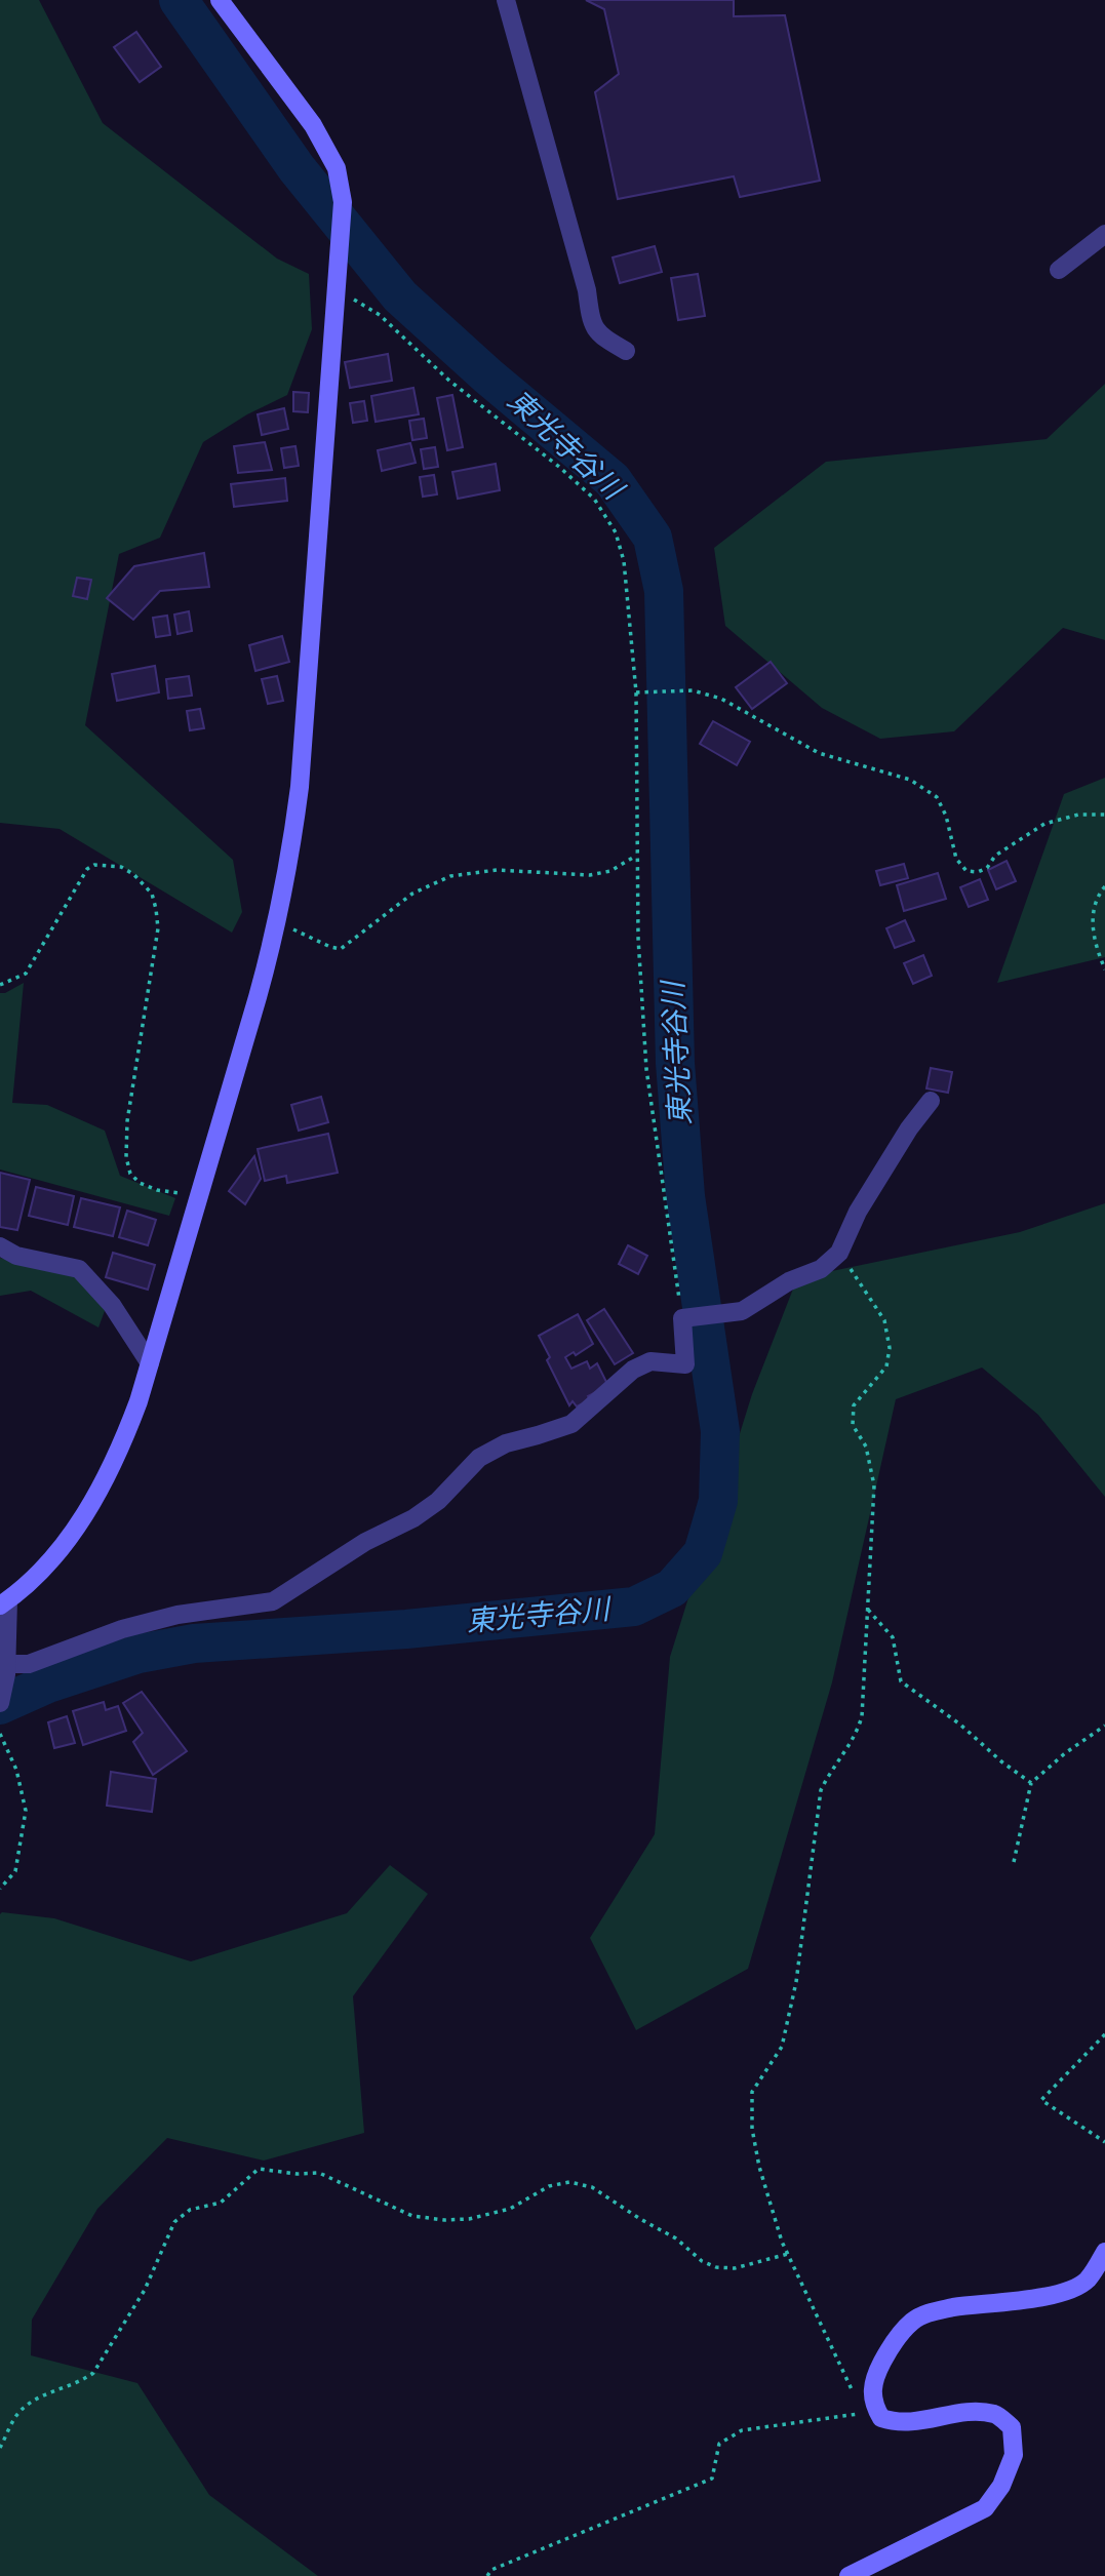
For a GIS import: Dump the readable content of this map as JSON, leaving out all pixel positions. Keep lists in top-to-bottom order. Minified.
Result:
{"water":["東光寺谷川"]}
